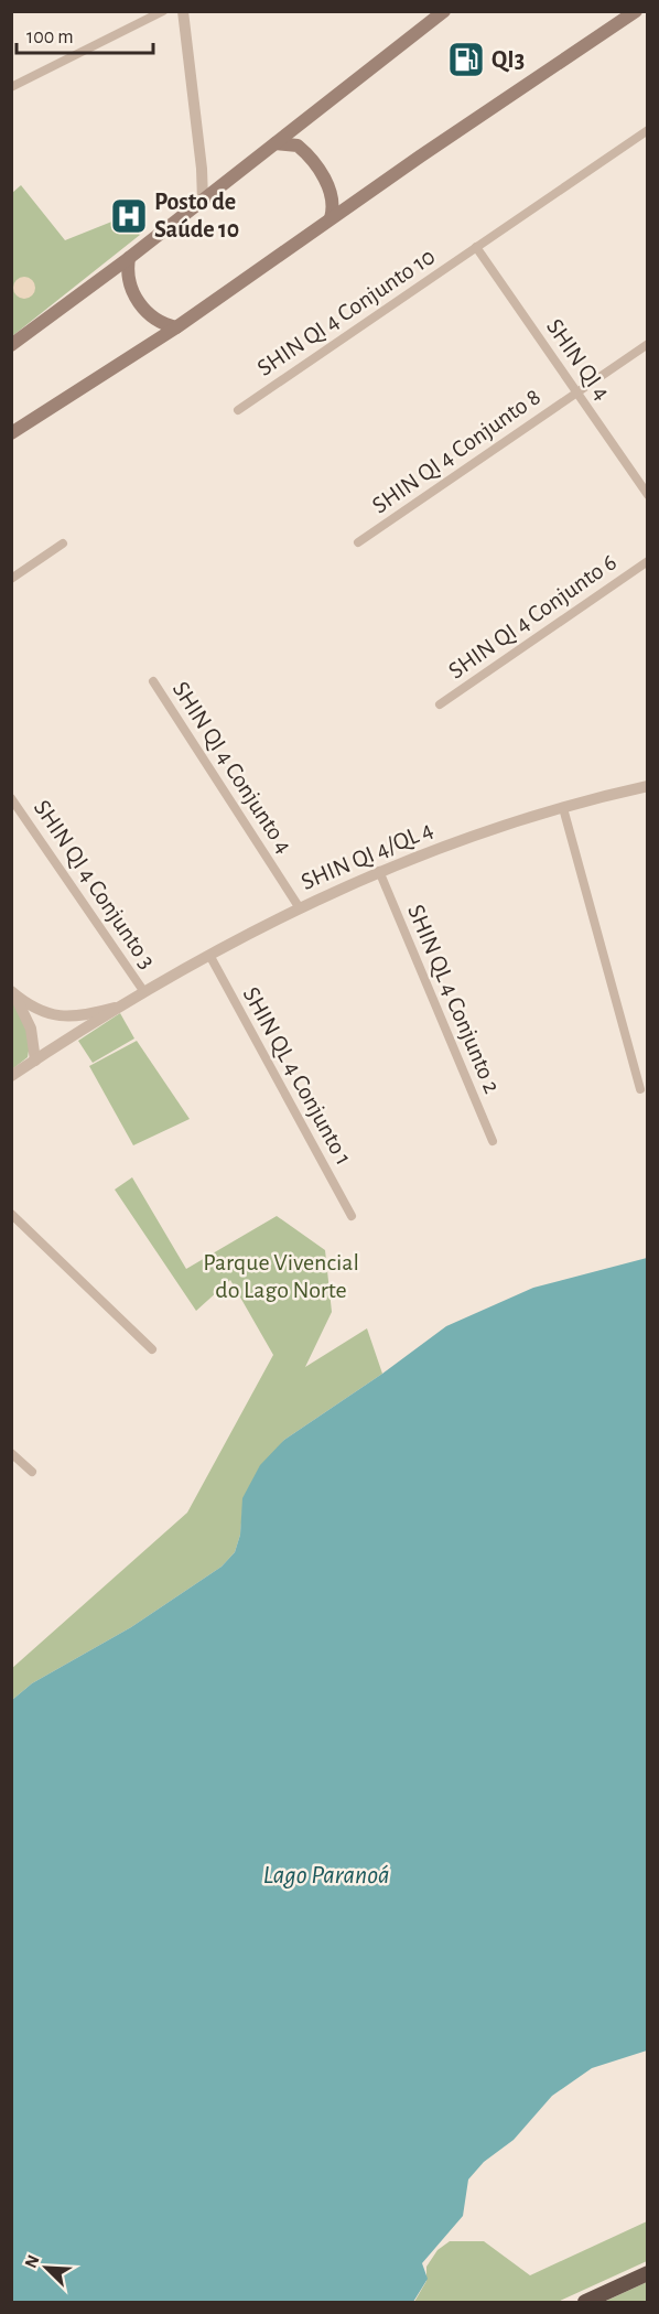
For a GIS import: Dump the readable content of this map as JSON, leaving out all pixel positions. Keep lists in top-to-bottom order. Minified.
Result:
{"streets":{"street":["SHIN QI 4 Conjunto 10","SHIN QI 4","SHIN QI 4 Conjunto 8","SHIN QI 4 Conjunto 6","SHIN QI 4 Conjunto 4","SHIN QI 4/QL 4","SHIN QI 4 Conjunto 3","SHIN QL 4 Conjunto 2","SHIN QL 4 Conjunto 1"]},"crossings":[["SHIN QI 4 Conjunto 10","SHIN QI 4"],["SHIN QI 4","SHIN QI 4 Conjunto 8"],["SHIN QI 4 Conjunto 4","SHIN QI 4/QL 4"],["SHIN QI 4/QL 4","SHIN QI 4 Conjunto 3"],["SHIN QI 4/QL 4","SHIN QL 4 Conjunto 2"],["SHIN QI 4/QL 4","SHIN QL 4 Conjunto 1"]],"water":["Lago Paranoá"],"parks":["Parque Vivencial do Lago Norte"],"places":{"fuel station":["QI3"],"hospital":["Posto de Saúde 10"]},"scale_bar":"100 m","north":"top left"}
